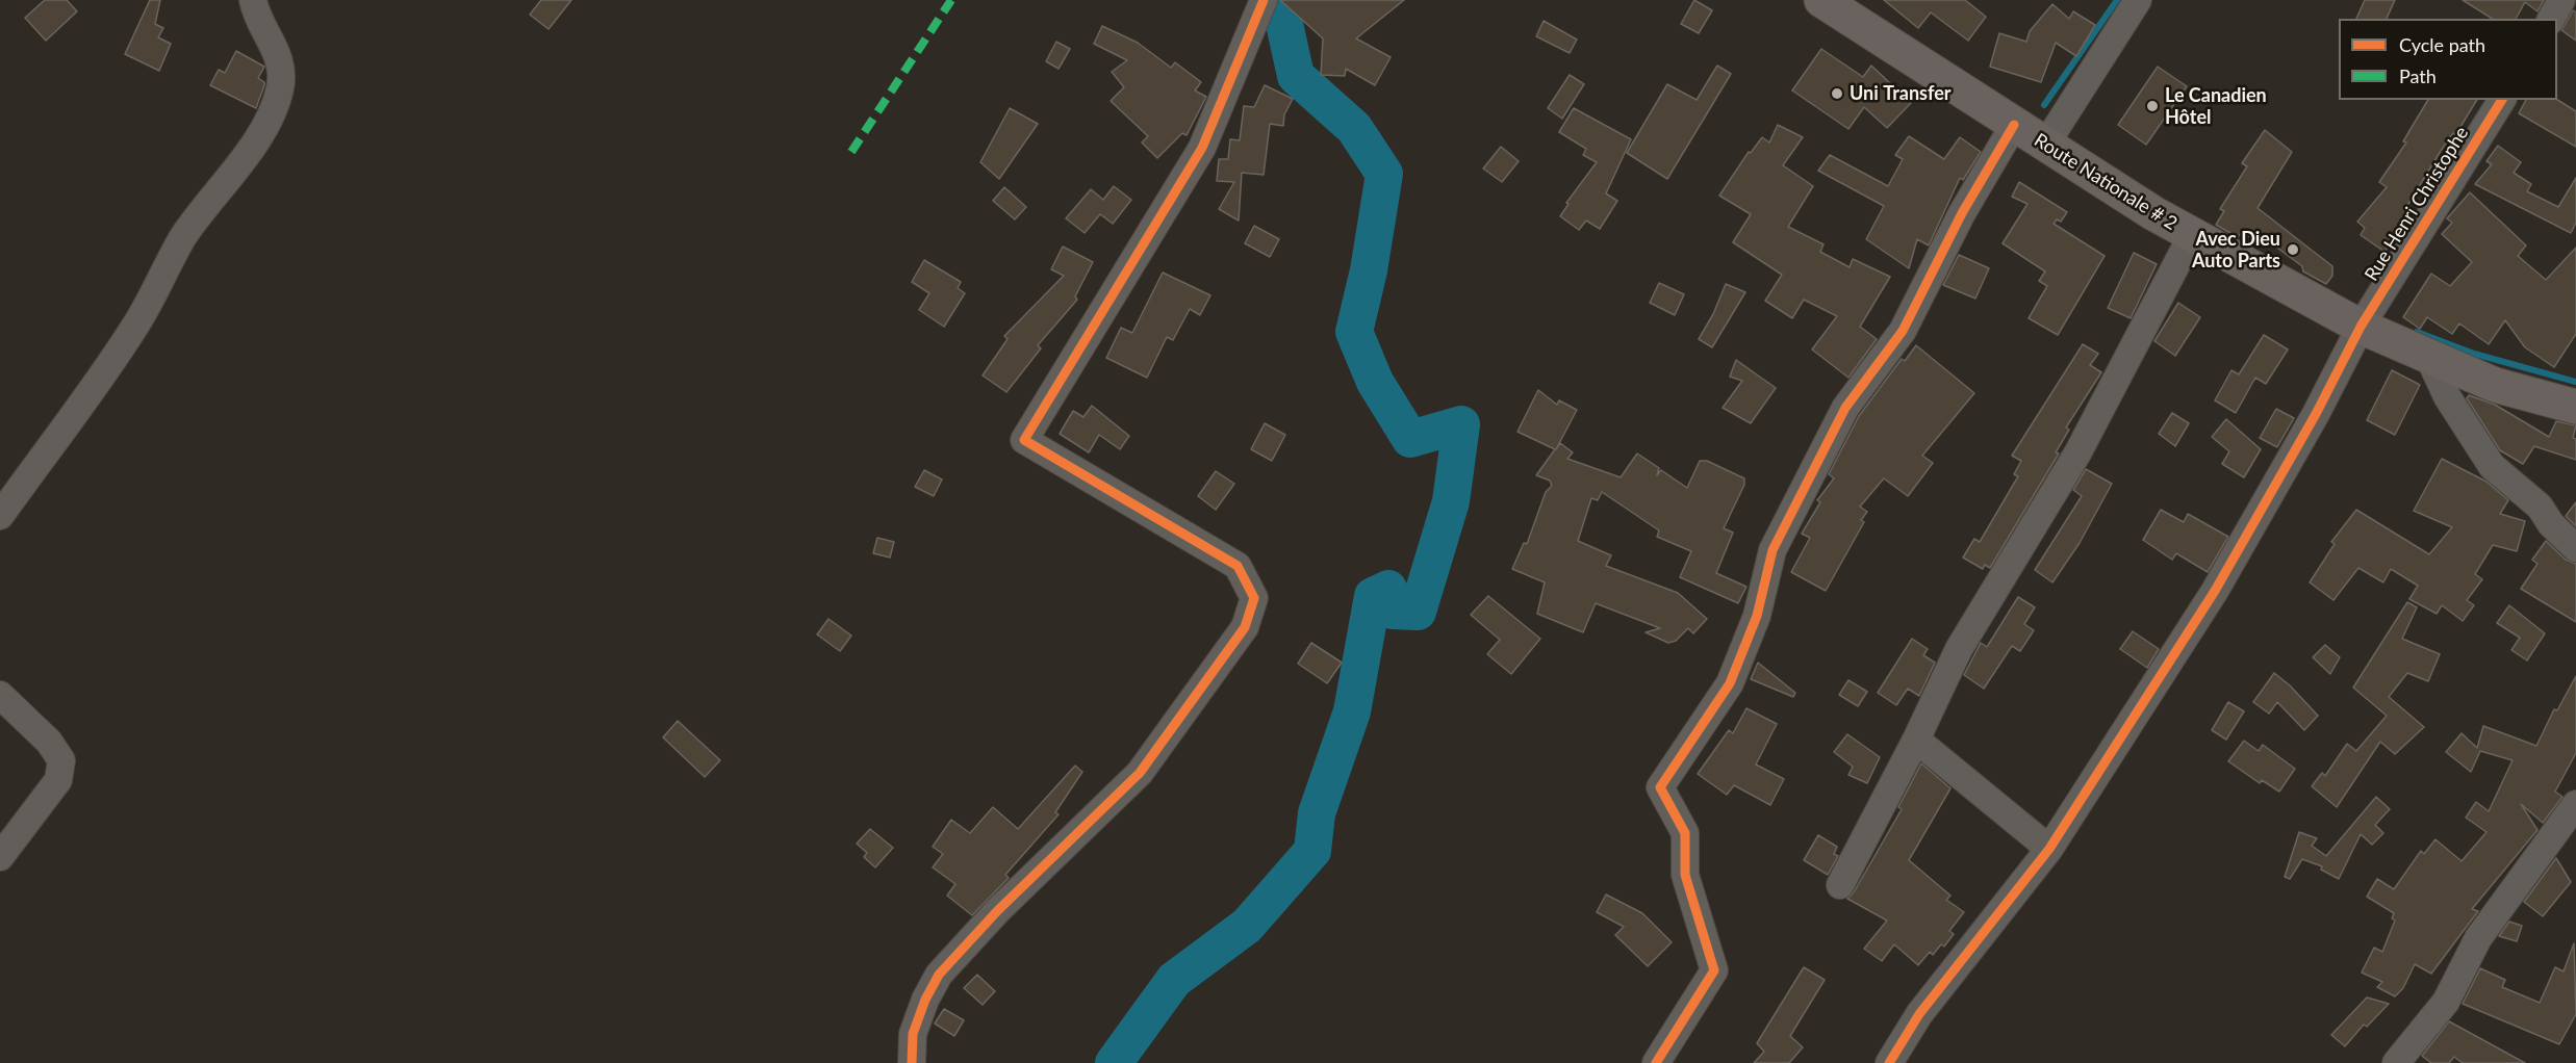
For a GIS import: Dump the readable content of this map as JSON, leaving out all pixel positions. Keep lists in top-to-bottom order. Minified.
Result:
{"streets":{"main road":["Route Nationale # 2"],"street":["Rue Henri Christophe"]},"crossings":[["Route Nationale # 2","Rue Henri Christophe"]],"places":["Uni Transfer","Le Canadien Hôtel","Avec Dieu Auto Parts"],"legend":["Cycle path","Path"]}
